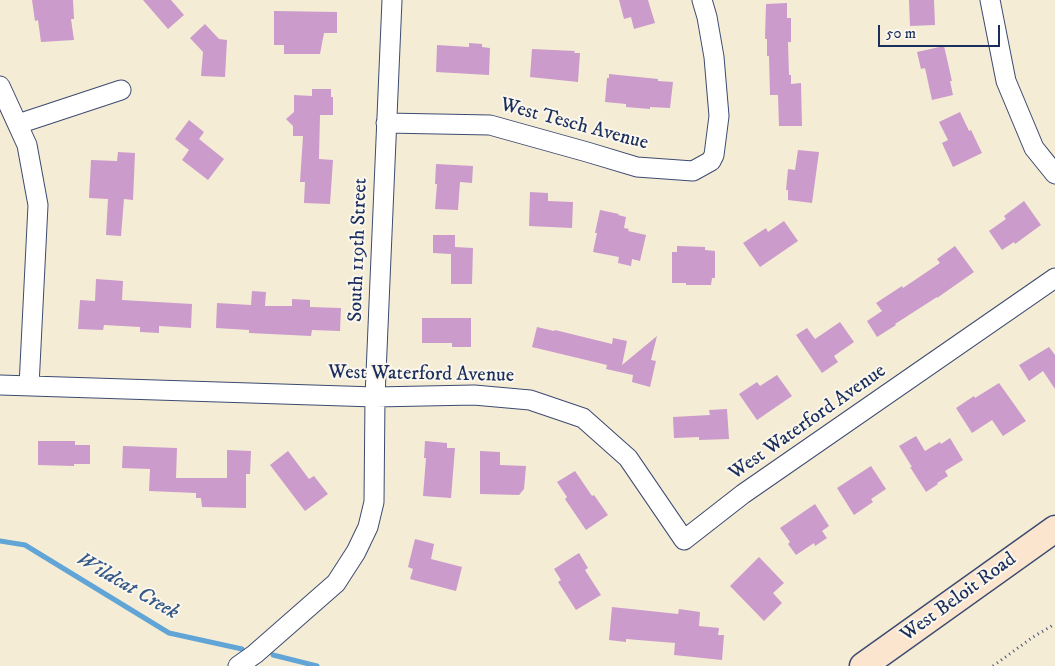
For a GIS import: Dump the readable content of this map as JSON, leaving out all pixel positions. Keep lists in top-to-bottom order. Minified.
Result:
{"streets":{"main road":["West Beloit Road"],"street":["West Tesch Avenue","South 119th Street","West Waterford Avenue"]},"crossings":[["West Tesch Avenue","South 119th Street"],["South 119th Street","West Waterford Avenue"]],"water":["Wildcat Creek"],"scale_bar":"50 m"}
